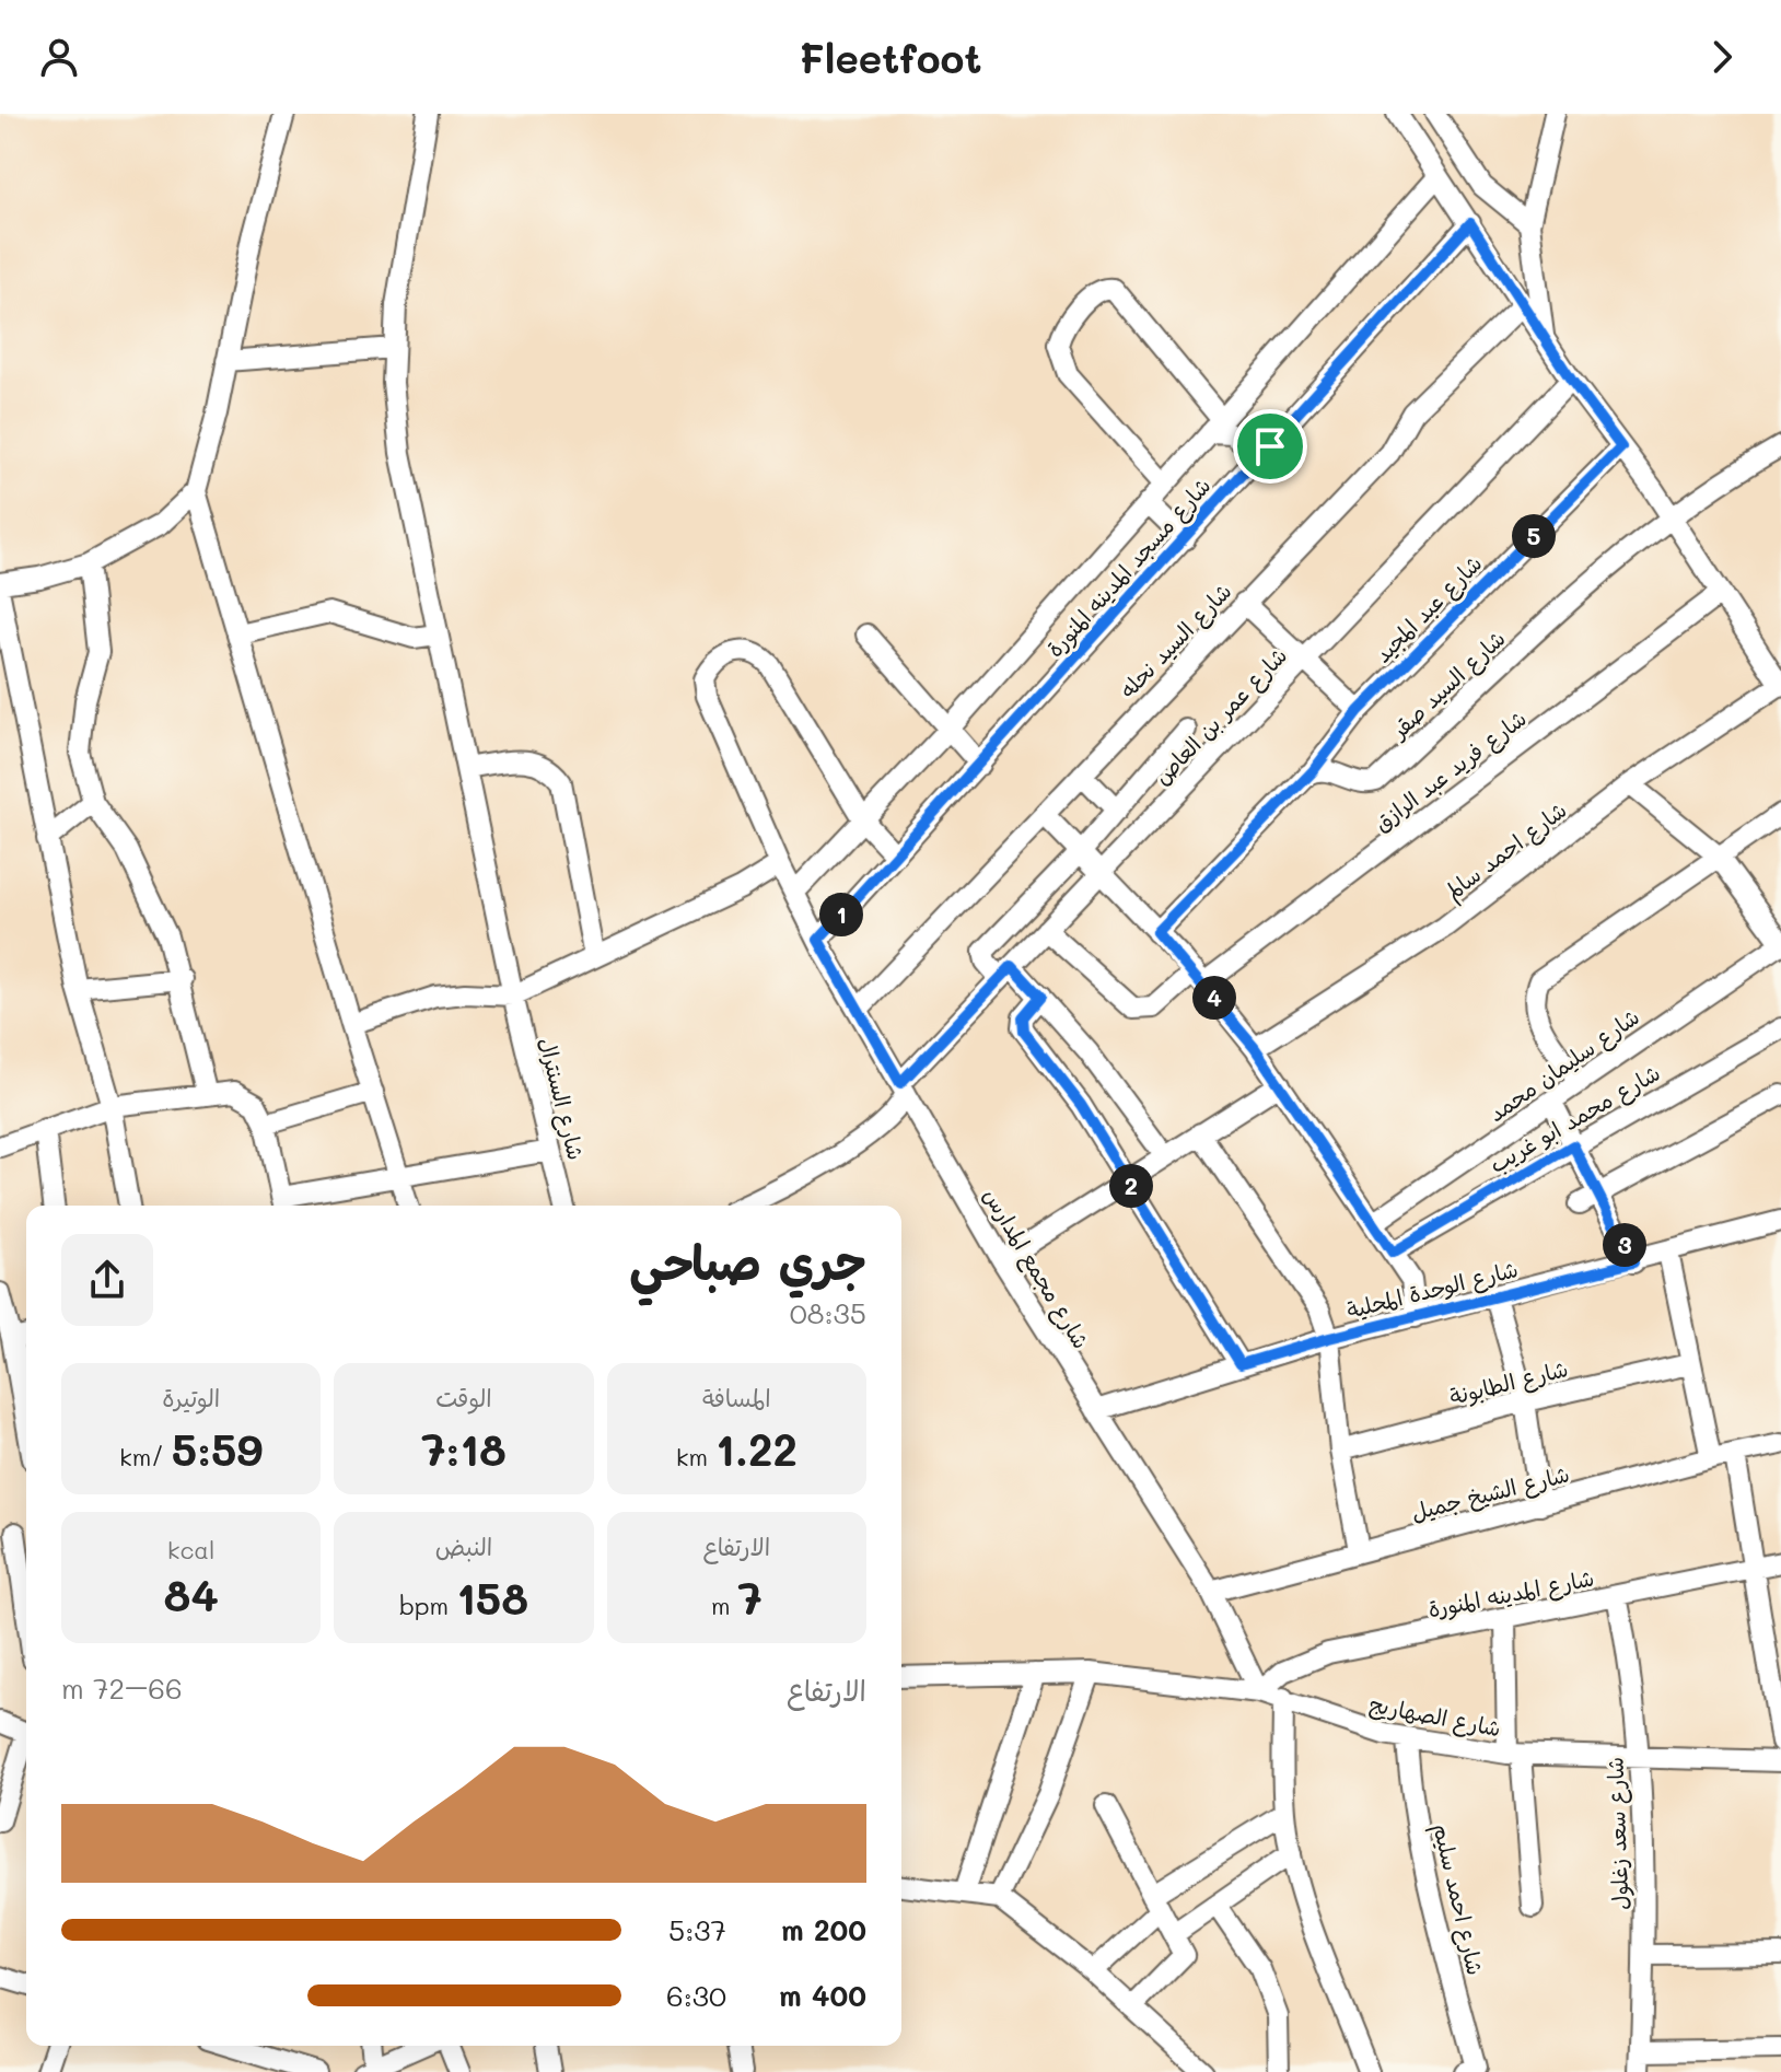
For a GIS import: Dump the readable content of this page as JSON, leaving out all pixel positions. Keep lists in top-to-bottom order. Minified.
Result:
{"streets":{"street":["شارع مسجد المدينه المنورة","شارع عبد المجيد","شارع السيد نحله","شارع السيد صقر","شارع عمر بن العاص","شارع فريد عبد الرازق","شارع احمد سالم","شارع سليمان محمد","شارع السنترال","شارع محمد ابو غريب","شارع مجمع المدارس","شارع الوحدة المحلية","شارع الطابونة","شارع الشيخ جميل","شارع المدينه المنورة","شارع الصهاريج","شارع سعد زغلول","شارع احمد سليم"]},"crossings":[["شارع مسجد المدينه المنورة","شارع مجمع المدارس"],["شارع عبد المجيد","شارع السيد صقر"],["شارع السيد نحله","شارع مجمع المدارس"],["شارع عمر بن العاص","شارع فريد عبد الرازق"],["شارع عمر بن العاص","شارع مجمع المدارس"],["شارع مجمع المدارس","شارع الوحدة المحلية"],["شارع مجمع المدارس","شارع الشيخ جميل"],["شارع مجمع المدارس","شارع المدينه المنورة"],["شارع مجمع المدارس","شارع الصهاريج"],["شارع المدينه المنورة","شارع الصهاريج"],["شارع المدينه المنورة","شارع سعد زغلول"],["شارع الصهاريج","شارع سعد زغلول"],["شارع الصهاريج","شارع احمد سليم"]],"page":{"header":"Fleetfoot","pins":["5","1","4","2","3"],"heading":["جري صباحي","08:35"],"stats":[["المسافة","1.22 km"],["الوقت","7:18"],["الوتيرة","5:59 /km"],["الارتفاع","7 m"],["النبض","158 bpm"],["kcal","84"]],"chart":["الارتفاع","66–72 m"],"list":[{"name":"200 m","note":"5:37"},{"name":"400 m","note":"6:30"}]}}
